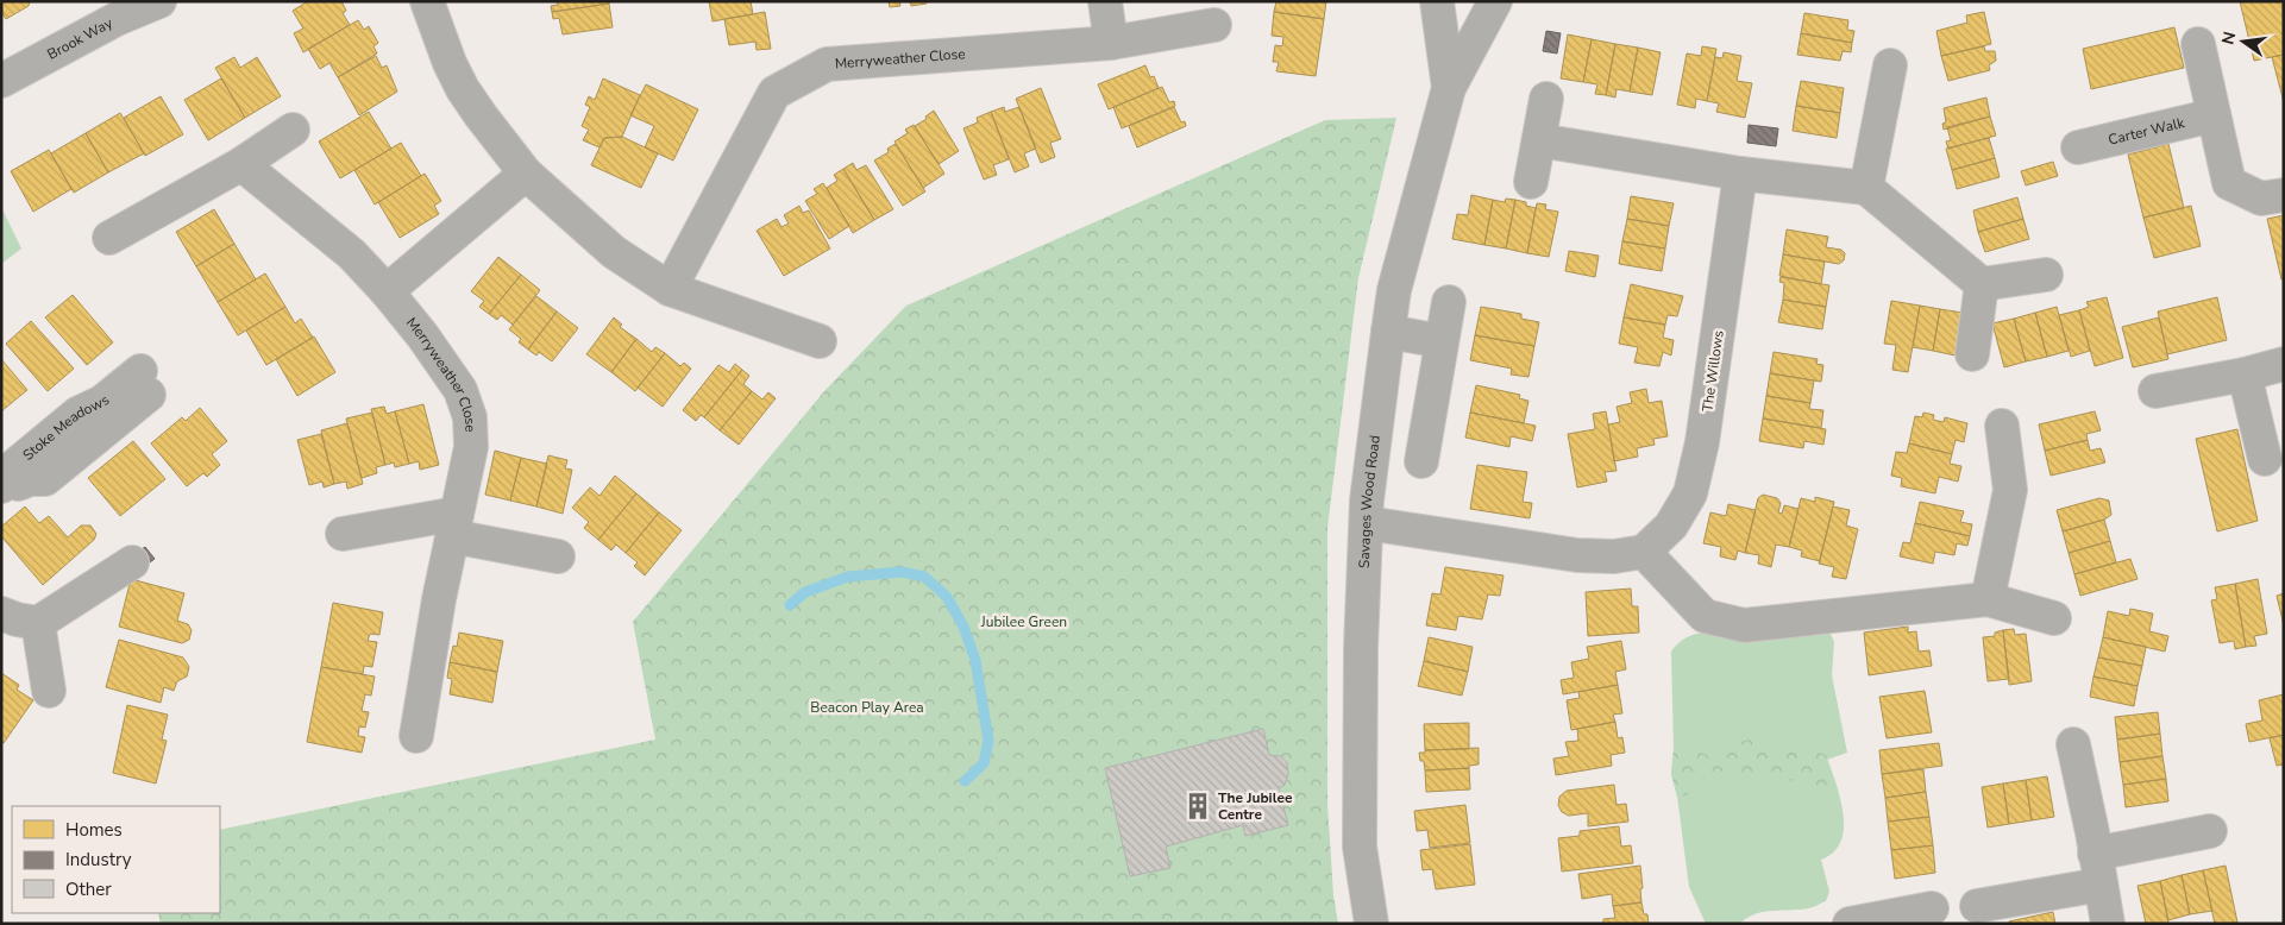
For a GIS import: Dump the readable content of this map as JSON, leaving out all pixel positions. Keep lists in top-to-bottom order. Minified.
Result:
{"streets":{"street":["Brook Way","Merryweather Close","Carter Walk","The Willows","Stoke Meadows","Savages Wood Road"]},"parks":["Jubilee Green","Beacon Play Area"],"places":{"building":["The Jubilee Centre"]},"legend":["Homes","Industry","Other"],"north":"left"}
